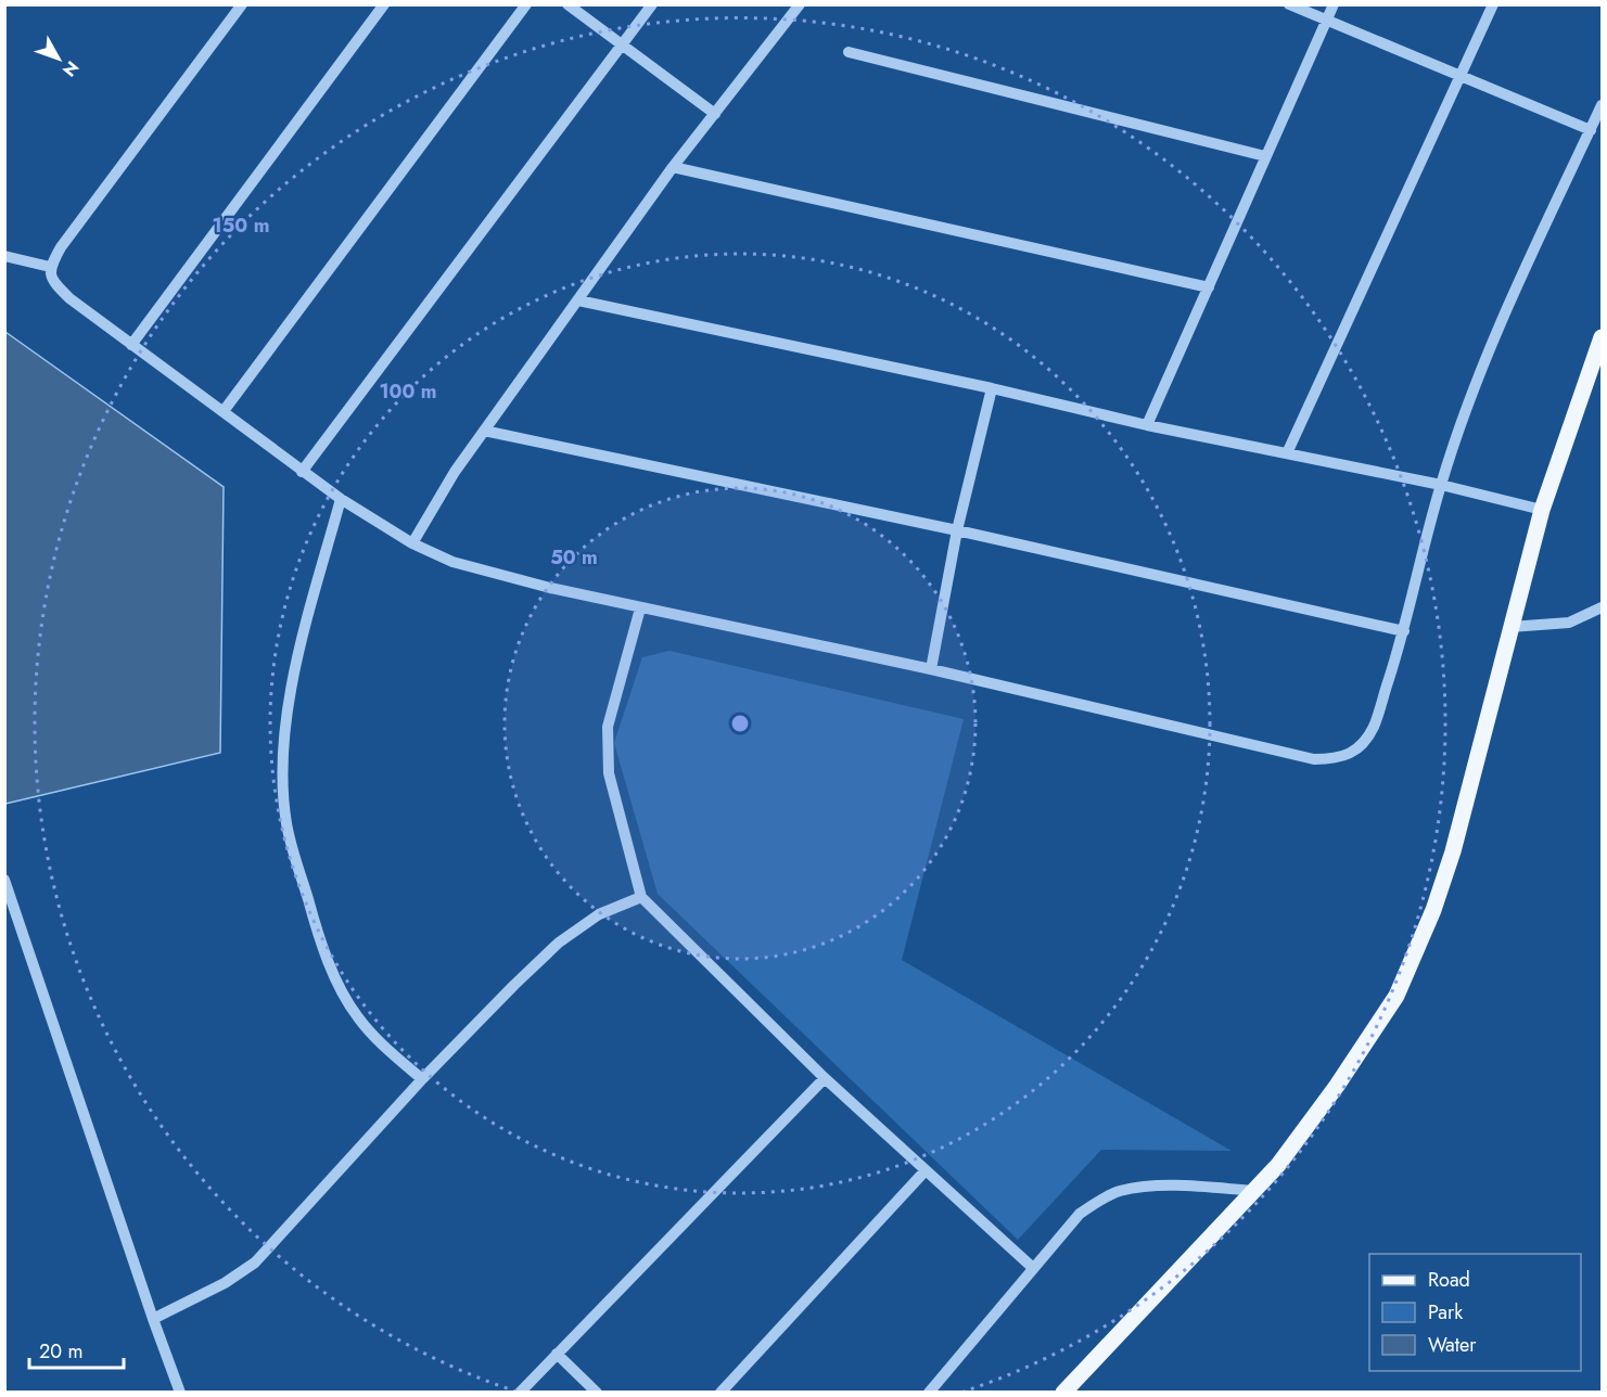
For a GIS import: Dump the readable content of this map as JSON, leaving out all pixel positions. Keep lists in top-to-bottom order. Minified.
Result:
{"legend":["Road","Park","Water"],"scale_bar":"20 m","north":"bottom right","rings":["150 m","100 m","50 m"]}
